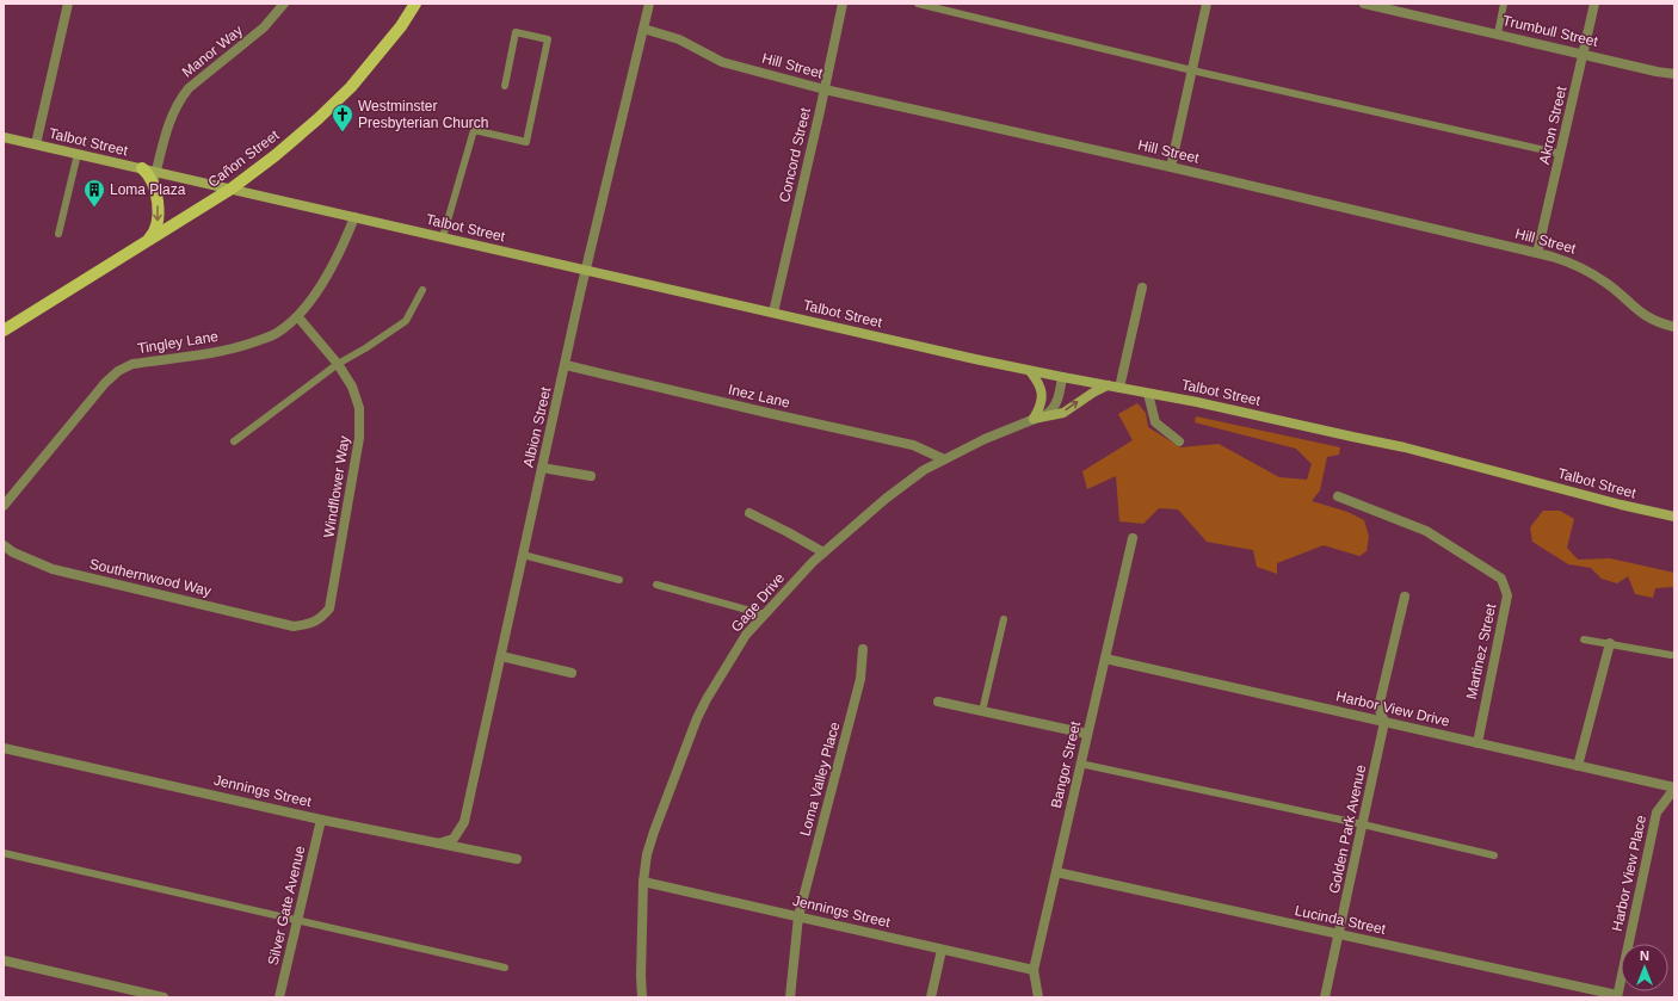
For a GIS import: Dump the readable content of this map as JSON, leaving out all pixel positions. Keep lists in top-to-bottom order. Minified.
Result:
{"streets":{"main road":["Talbot Street","Cañon Street"],"street":["Trumbull Street","Manor Way","Hill Street","Akron Street","Concord Street","Tingley Lane","Inez Lane","Albion Street","Windflower Way","Southernwood Way","Gage Drive","Martinez Street","Harbor View Drive","Bangor Street","Loma Valley Place","Jennings Street","Golden Park Avenue","Harbor View Place","Silver Gate Avenue","Lucinda Street"]},"crossings":[["Trumbull Street","Akron Street"],["Manor Way","Talbot Street"],["Hill Street","Akron Street"],["Hill Street","Concord Street"],["Hill Street","Albion Street"],["Talbot Street","Concord Street"],["Talbot Street","Cañon Street"],["Talbot Street","Tingley Lane"],["Talbot Street","Albion Street"],["Talbot Street","Gage Drive"],["Tingley Lane","Windflower Way"],["Inez Lane","Albion Street"],["Inez Lane","Gage Drive"],["Albion Street","Jennings Street"],["Windflower Way","Southernwood Way"],["Gage Drive","Jennings Street"],["Martinez Street","Harbor View Drive"],["Harbor View Drive","Bangor Street"],["Harbor View Drive","Golden Park Avenue"],["Harbor View Drive","Harbor View Place"],["Bangor Street","Jennings Street"],["Bangor Street","Lucinda Street"],["Loma Valley Place","Jennings Street"],["Jennings Street","Silver Gate Avenue"],["Golden Park Avenue","Lucinda Street"],["Harbor View Place","Lucinda Street"]],"places":{"church":["Westminster Presbyterian Church"],"building":["Loma Plaza"]},"north":"top"}
